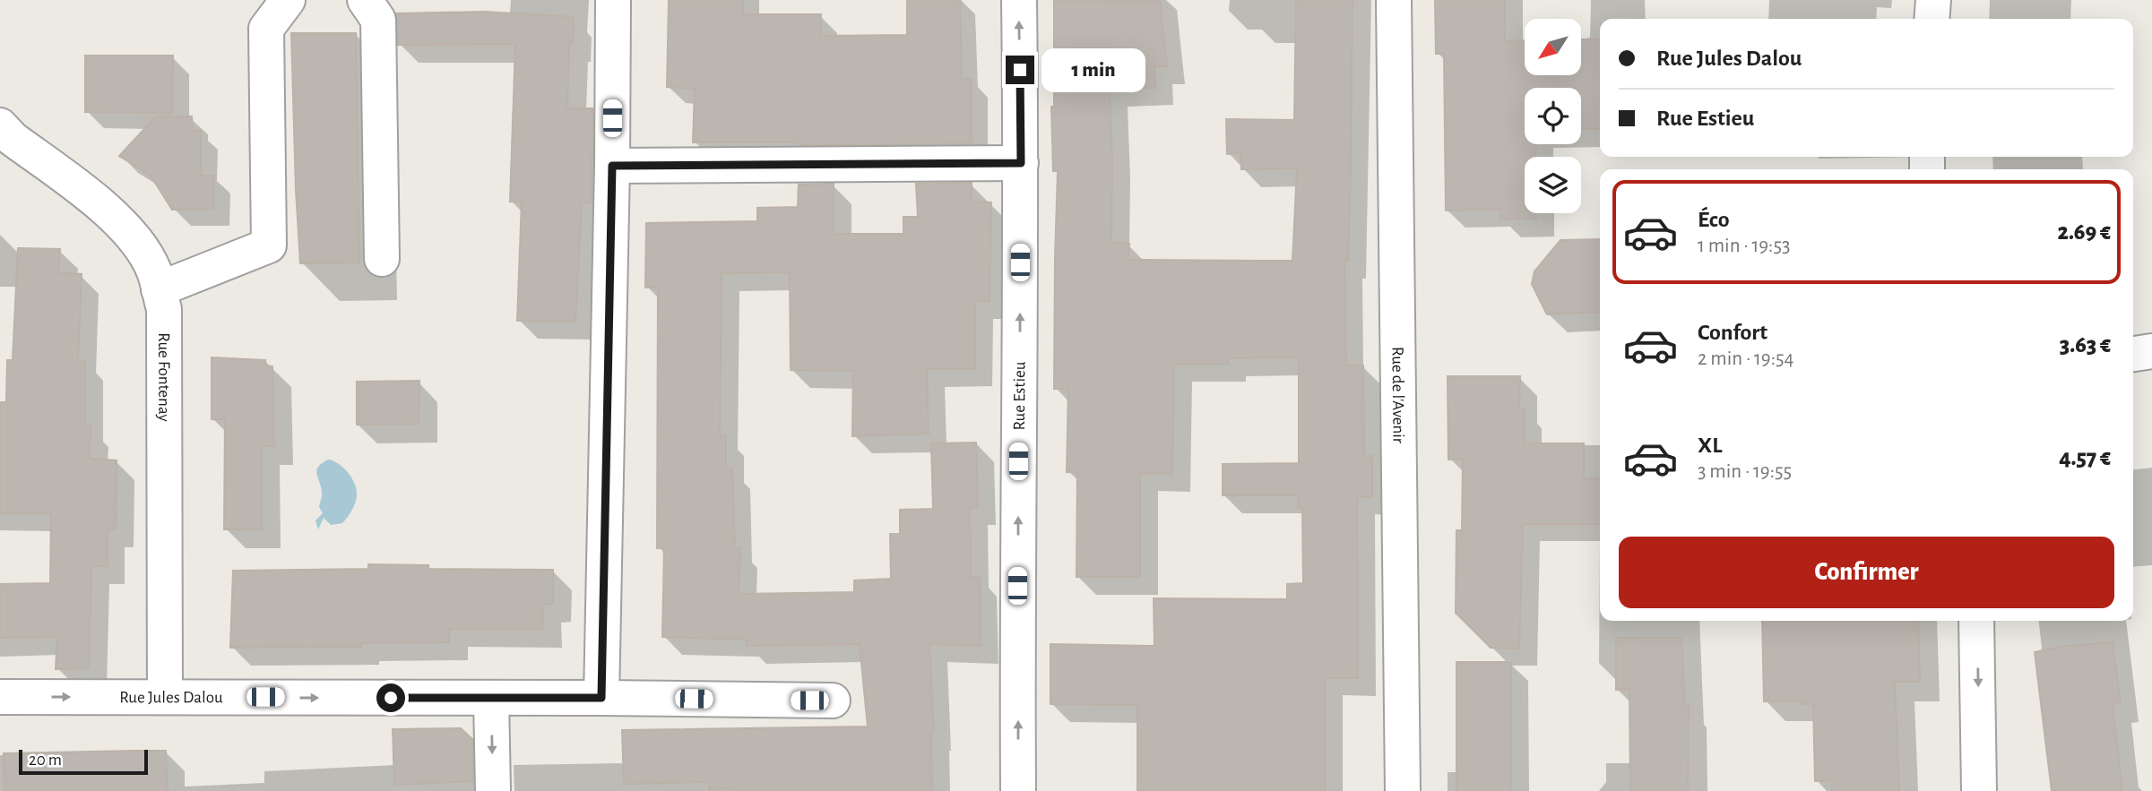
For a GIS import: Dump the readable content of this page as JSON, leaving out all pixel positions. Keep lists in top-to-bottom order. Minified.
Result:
{"streets":{"street":["Rue Fontenay","Rue Estieu","Rue de l'Avenir","Rue Jules Dalou"]},"crossings":[["Rue Fontenay","Rue Jules Dalou"]],"one_way":["Rue Estieu","Rue Jules Dalou"],"scale_bar":"20 m","north":"bottom left","page":{"banner":["Rue Jules Dalou","Rue Estieu"],"bubble":"1 min","list":[{"name":"Éco","note":"1 min · 19:53","value":"2.69 €"},{"name":"Confort","note":"2 min · 19:54","value":"3.63 €"},{"name":"XL","note":"3 min · 19:55","value":"4.57 €"}],"buttons":"Confirmer","scale":"20 m"}}
